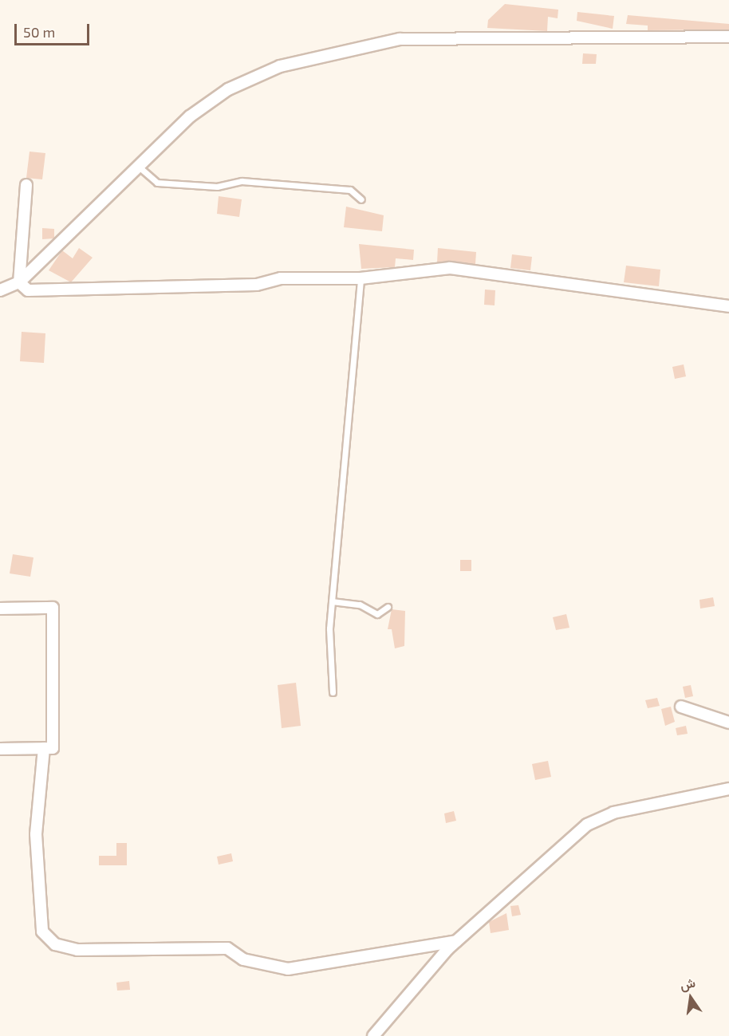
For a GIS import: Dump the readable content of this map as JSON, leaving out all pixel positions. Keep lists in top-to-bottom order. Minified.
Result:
{"scale_bar":"50 m","north":"top"}
